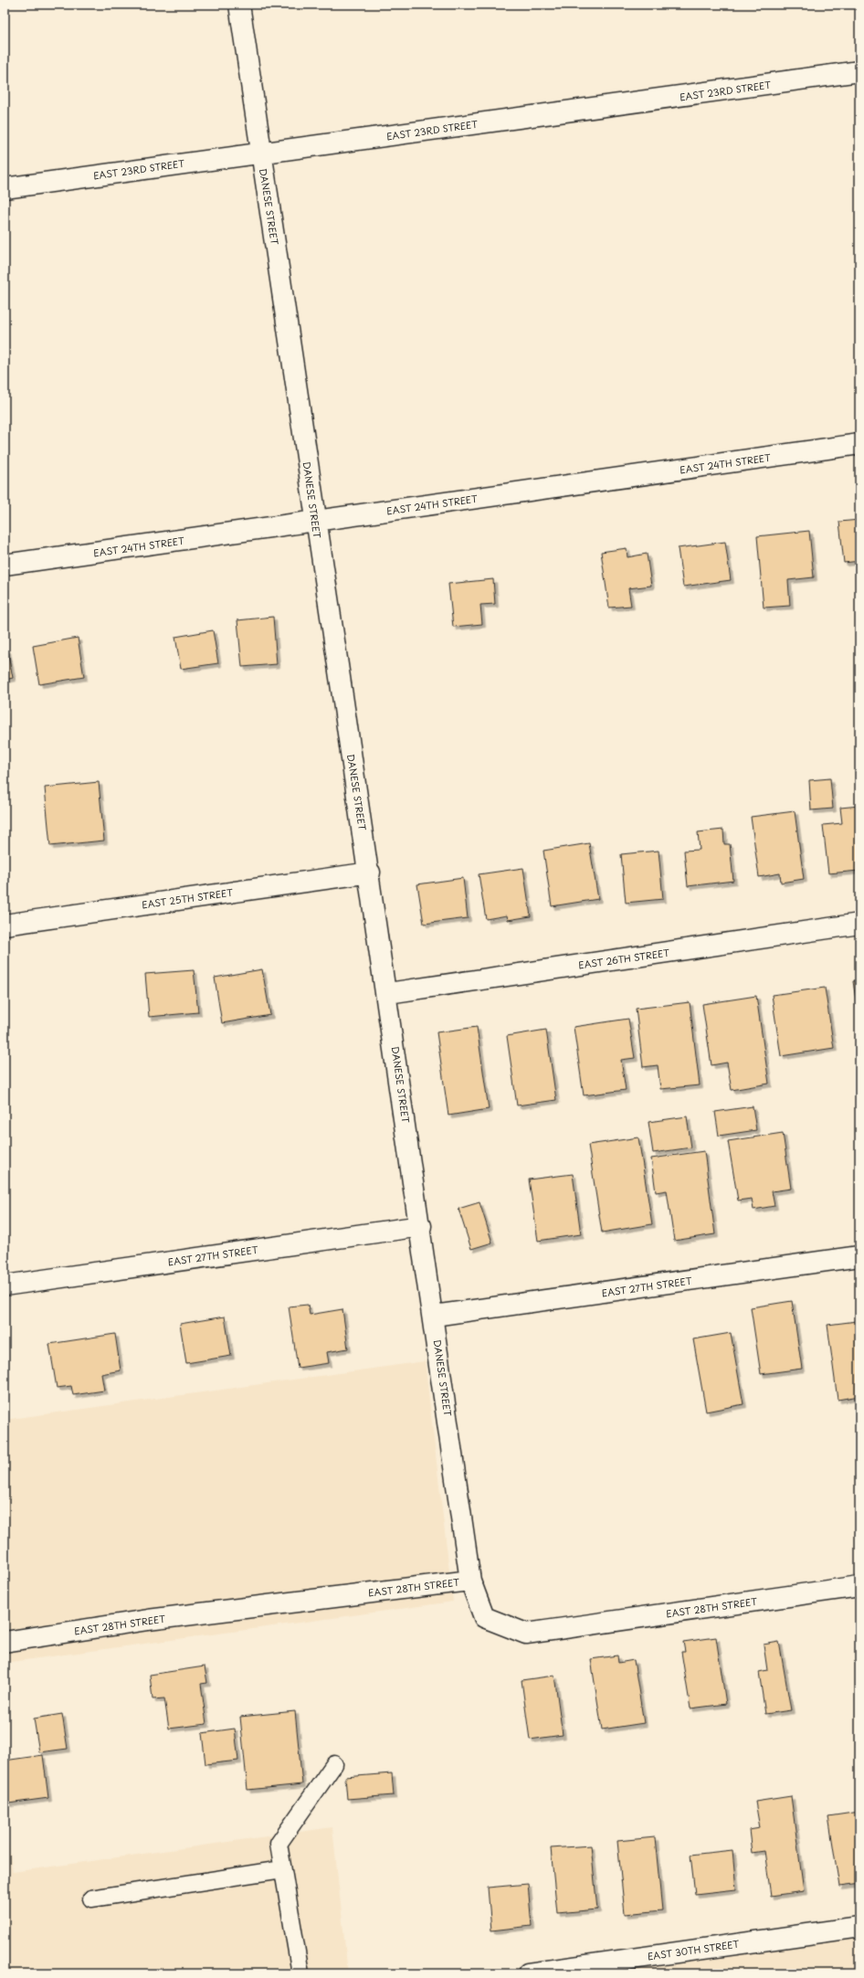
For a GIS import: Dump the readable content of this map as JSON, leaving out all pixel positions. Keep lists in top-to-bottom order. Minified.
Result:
{"streets":{"street":["EAST 23RD STREET","DANESE STREET","EAST 24TH STREET","EAST 25TH STREET","EAST 26TH STREET","EAST 27TH STREET","EAST 28TH STREET","EAST 30TH STREET"]},"crossings":[["EAST 23RD STREET","DANESE STREET"],["DANESE STREET","EAST 24TH STREET"],["DANESE STREET","EAST 25TH STREET"],["DANESE STREET","EAST 26TH STREET"],["DANESE STREET","EAST 27TH STREET"],["DANESE STREET","EAST 28TH STREET"]]}
